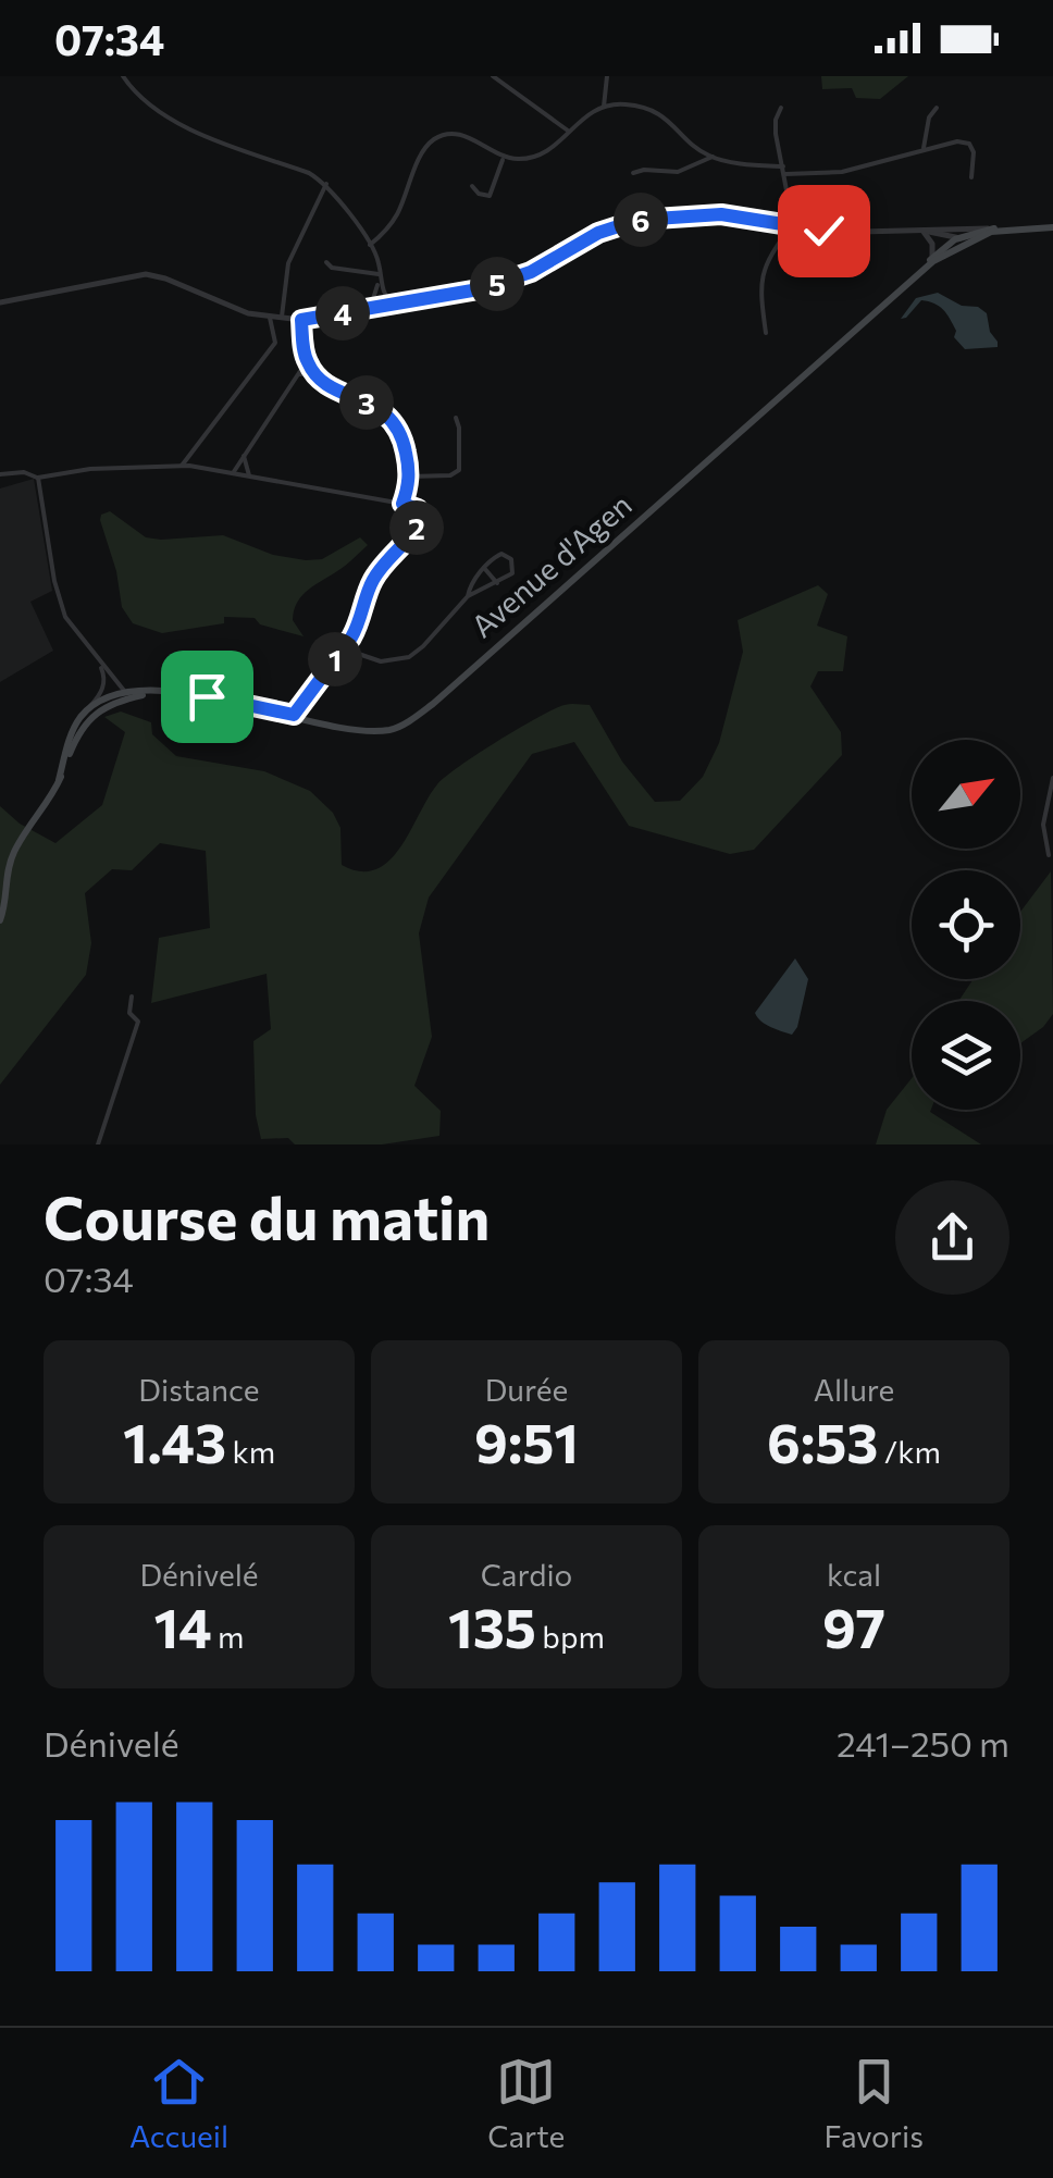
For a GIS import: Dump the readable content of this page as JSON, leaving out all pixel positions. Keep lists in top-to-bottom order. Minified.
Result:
{"streets":{"main road":["Avenue d'Agen"]},"north":"top right","page":{"status":"07:34","pins":["6","5","4","3","2","1"],"heading":["Course du matin","07:34"],"stats":[["Distance","1.43 km"],["Durée","9:51"],["Allure","6:53 /km"],["Dénivelé","14 m"],["Cardio","135 bpm"],["kcal","97"]],"chart":["Dénivelé","241–250 m"],"tabs":["Accueil","Carte","Favoris"]}}
